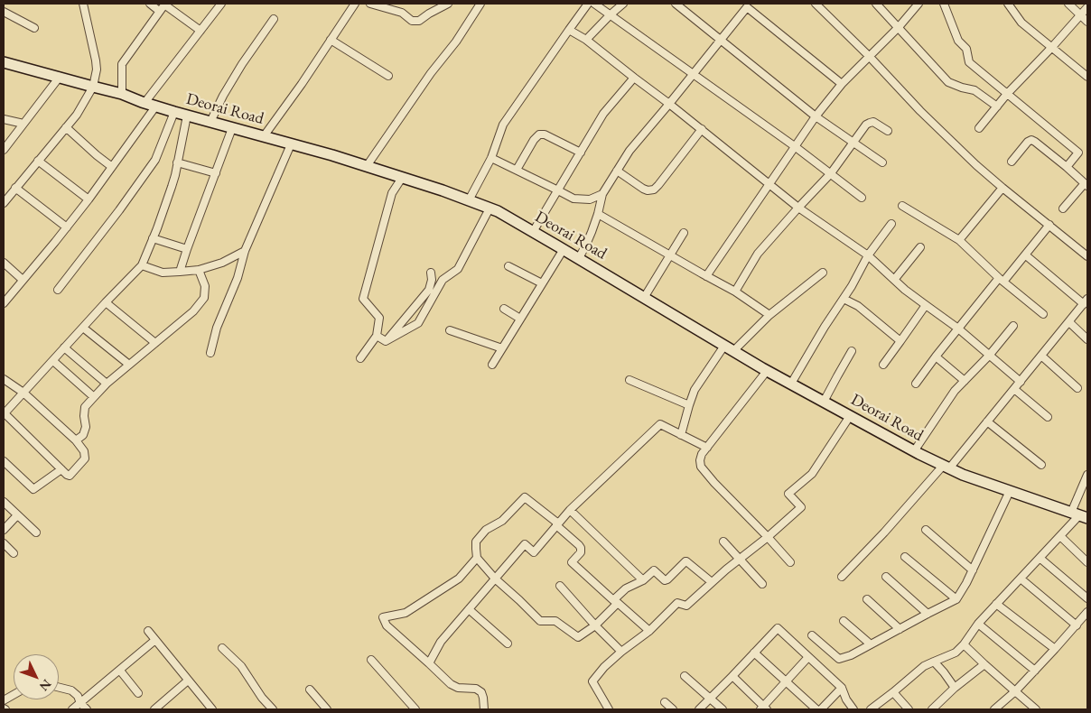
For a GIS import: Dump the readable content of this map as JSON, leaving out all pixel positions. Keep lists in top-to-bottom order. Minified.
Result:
{"streets":{"street":["Deorai Road"]},"north":"bottom right"}
